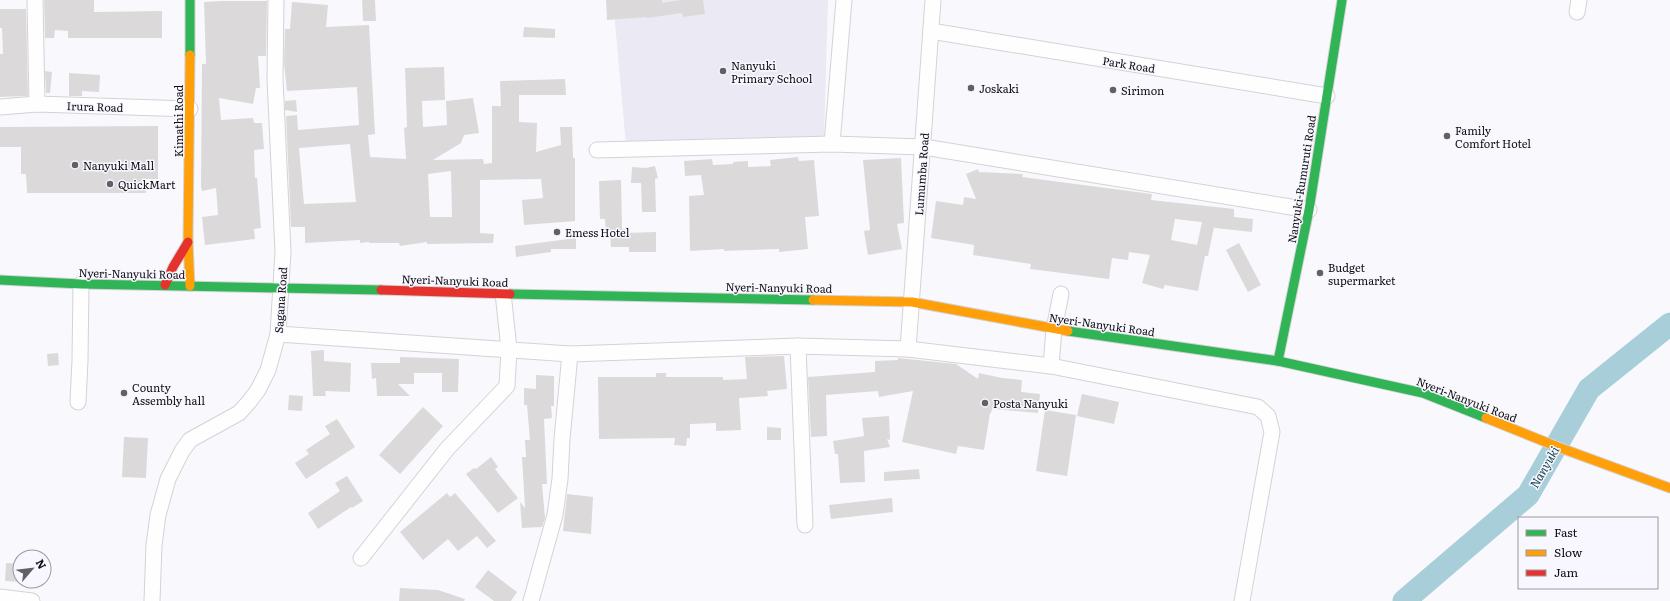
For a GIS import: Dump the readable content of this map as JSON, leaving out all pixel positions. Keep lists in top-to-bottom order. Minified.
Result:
{"streets":{"main road":["Kimathi Road","Nanyuki-Rumuruti Road","Nyeri-Nanyuki Road"],"street":["Park Road","Irura Road","Lumumba Road","Sagana Road"]},"crossings":[["Park Road","Lumumba Road"],["Park Road","Nanyuki-Rumuruti Road"],["Irura Road","Kimathi Road"],["Kimathi Road","Nyeri-Nanyuki Road"],["Lumumba Road","Nyeri-Nanyuki Road"],["Nanyuki-Rumuruti Road","Nyeri-Nanyuki Road"],["Nyeri-Nanyuki Road","Sagana Road"]],"water":["Nanyuki"],"places":["Nanyuki Primary School","Joskaki","Sirimon","Family Comfort Hotel","Nanyuki Mall","QuickMart","Emess Hotel","Budget supermarket","County Assembly hall","Posta Nanyuki"],"legend":["Fast","Slow","Jam"],"north":"top right"}
